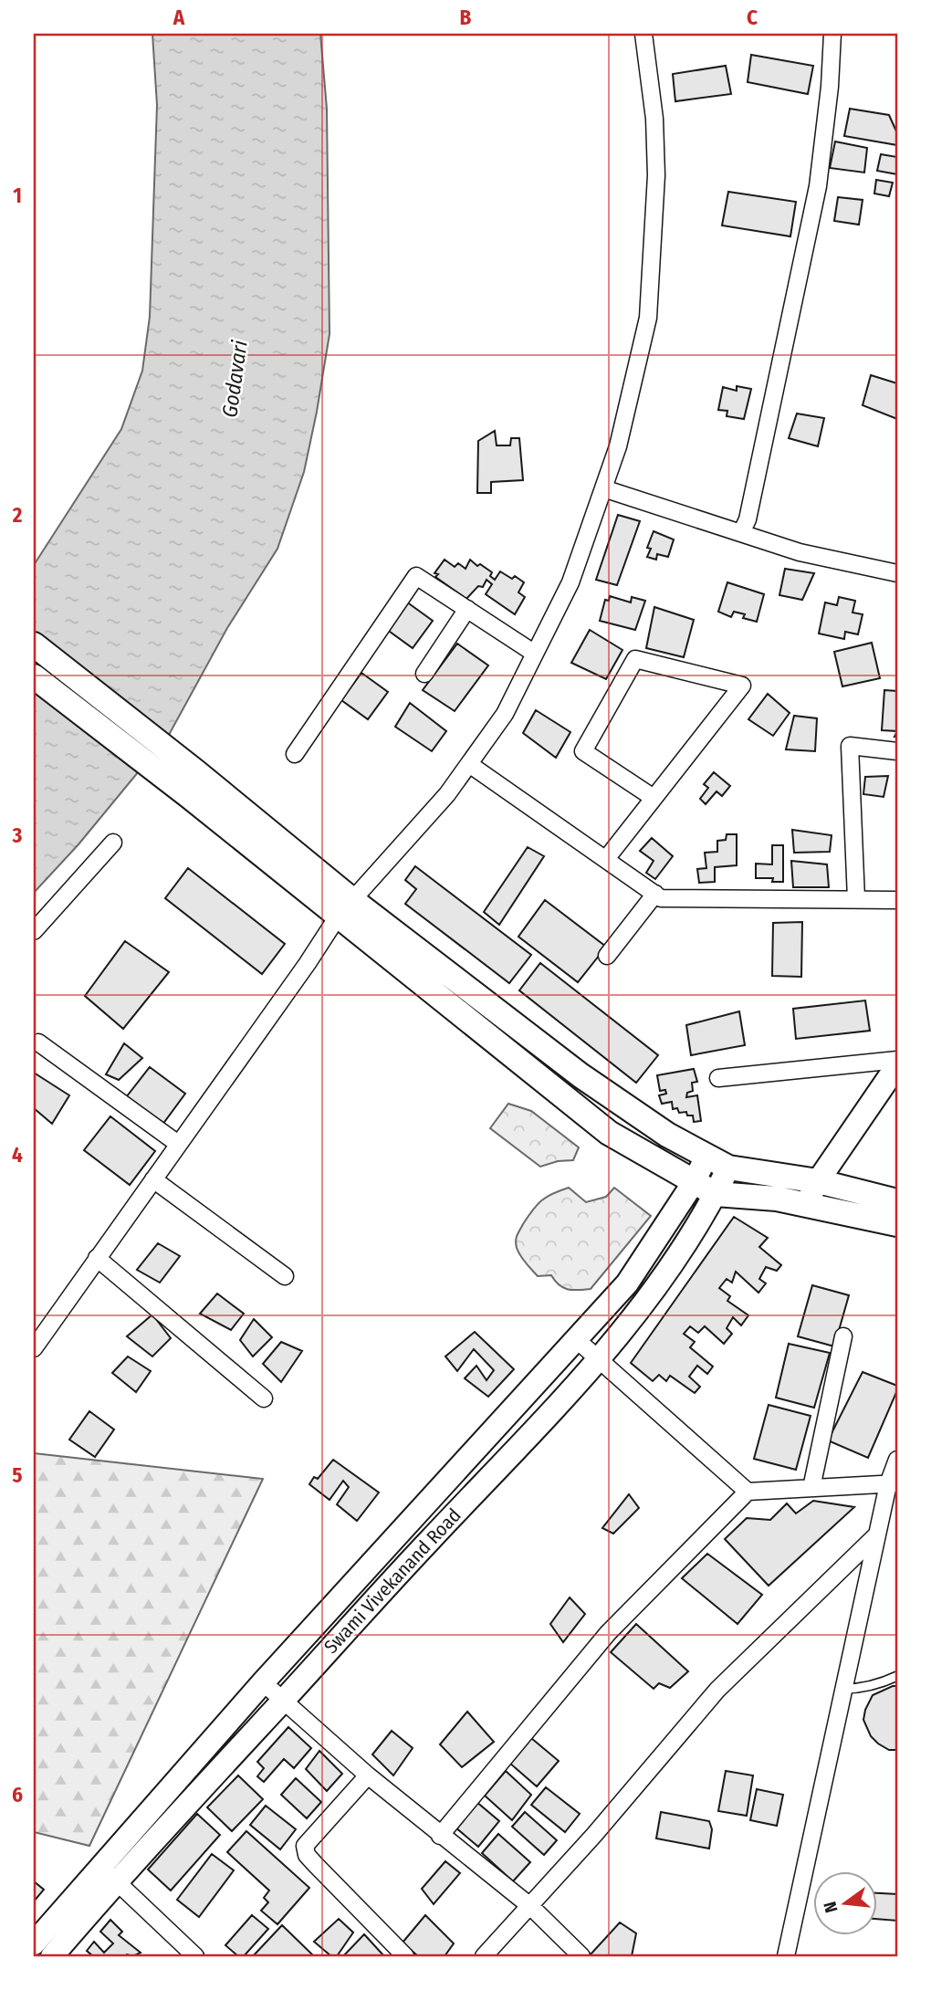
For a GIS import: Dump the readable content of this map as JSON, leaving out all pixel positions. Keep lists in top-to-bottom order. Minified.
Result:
{"streets":{"main road":["Swami Vivekanand Road"]},"water":["Godavari"],"north":"left","grid":{"columns":["A","B","C"],"rows":["1","2","3","4","5","6"]}}
